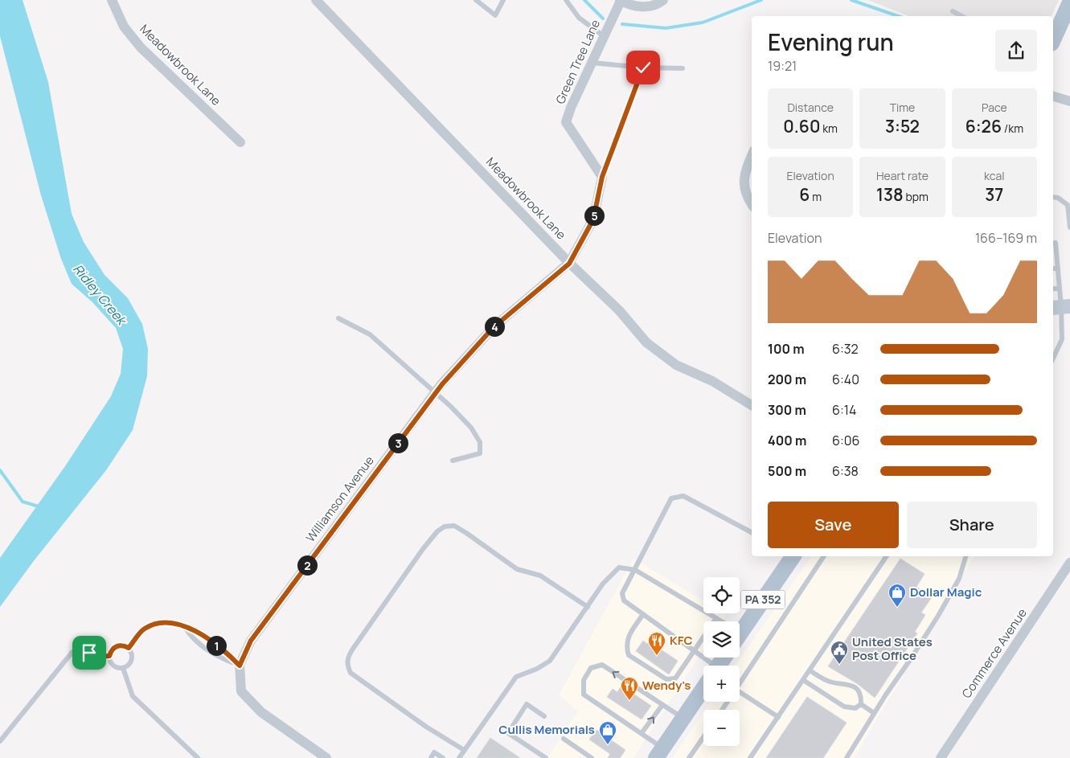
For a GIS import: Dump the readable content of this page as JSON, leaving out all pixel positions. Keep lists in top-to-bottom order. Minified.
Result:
{"streets":{"main road":["PA 352"],"street":["Green Tree Lane","Meadowbrook Lane","Williamson Avenue","Commerce Avenue"]},"crossings":[["Meadowbrook Lane","Williamson Avenue"]],"water":["Ridley Creek"],"places":{"shop":["Dollar Magic","Cullis Memorials"],"restaurant":["KFC","Wendy's"],"public building":["United States Post Office"]},"page":{"heading":["Evening run","19:21"],"stats":[["Distance","0.60 km"],["Time","3:52"],["Pace","6:26 /km"],["Elevation","6 m"],["Heart rate","138 bpm"],["kcal","37"]],"pins":["5","4","3","2","1"],"chart":["Elevation","166–169 m"],"list":[{"name":"100 m","note":"6:32"},{"name":"200 m","note":"6:40"},{"name":"300 m","note":"6:14"},{"name":"400 m","note":"6:06"},{"name":"500 m","note":"6:38"}],"buttons":["Save","Share"],"map_buttons":["+","−"]}}
